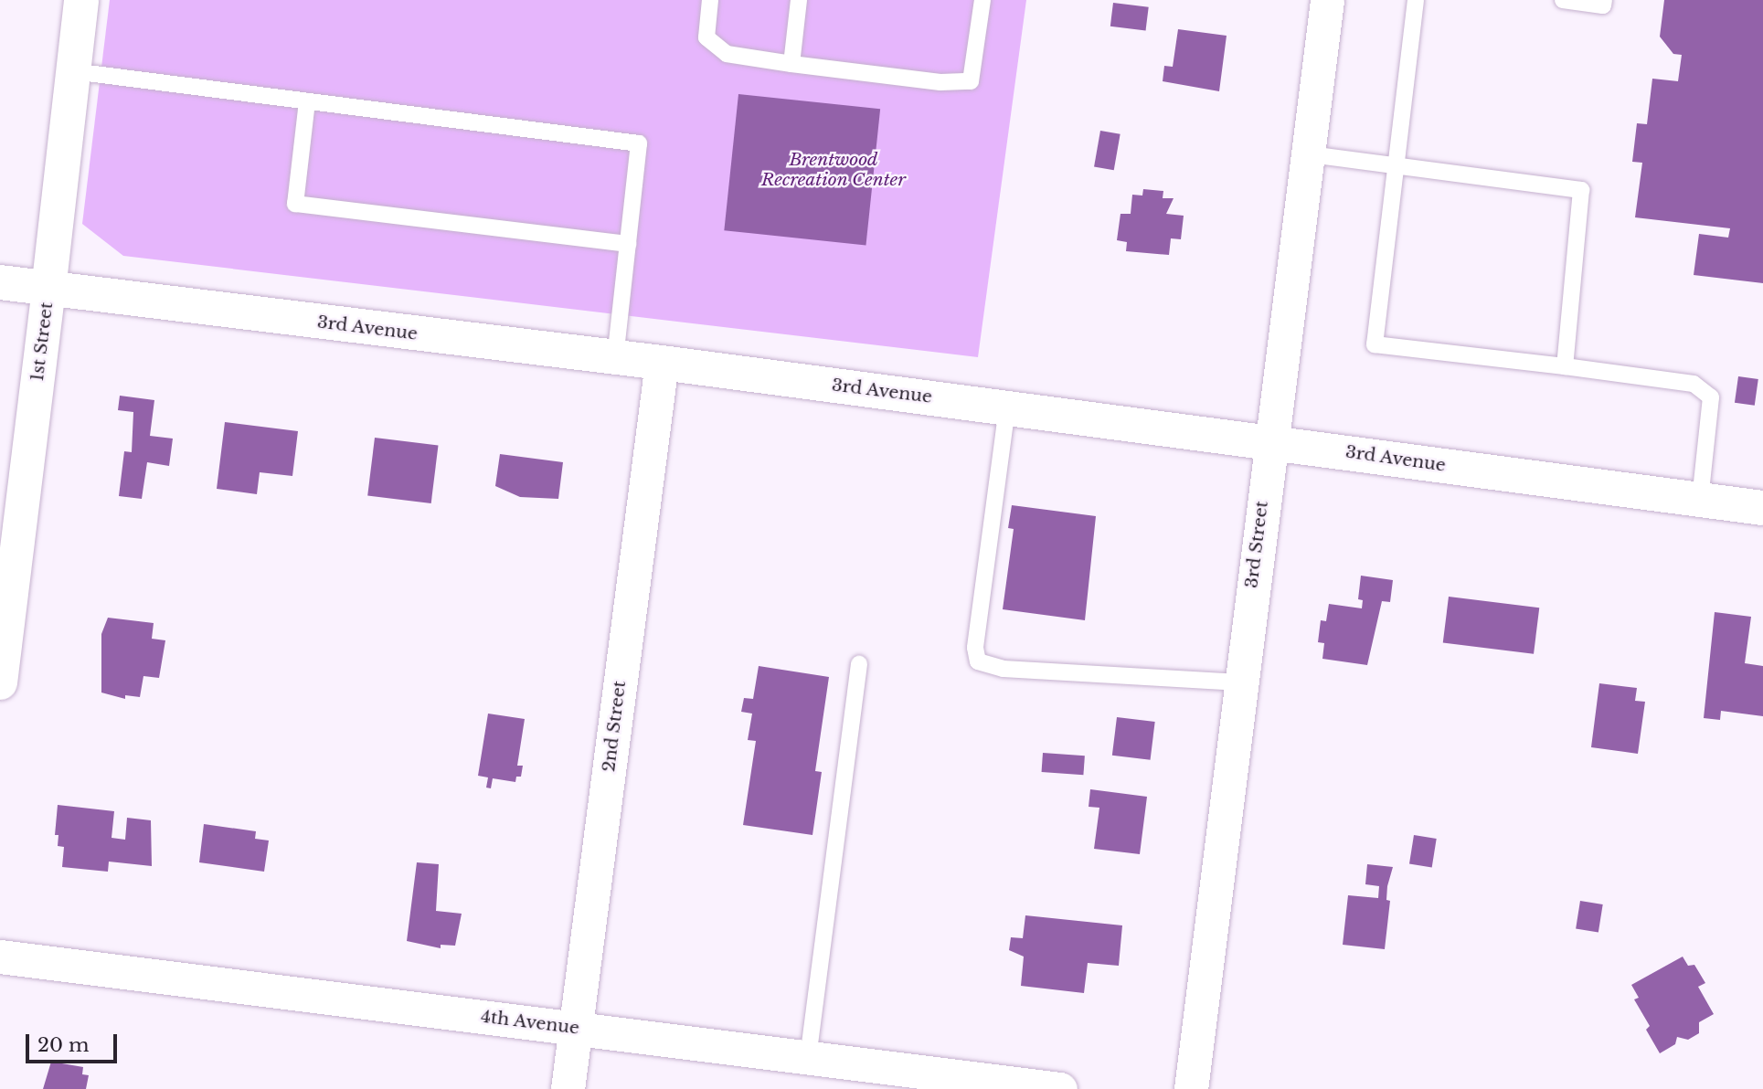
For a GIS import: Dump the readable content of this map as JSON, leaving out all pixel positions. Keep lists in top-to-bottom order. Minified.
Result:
{"streets":{"street":["3rd Avenue","1st Street","3rd Street","2nd Street","4th Avenue"]},"crossings":[["3rd Avenue","1st Street"],["3rd Avenue","3rd Street"],["3rd Avenue","2nd Street"],["2nd Street","4th Avenue"]],"parks":["Brentwood Recreation Center"],"scale_bar":"20 m"}
